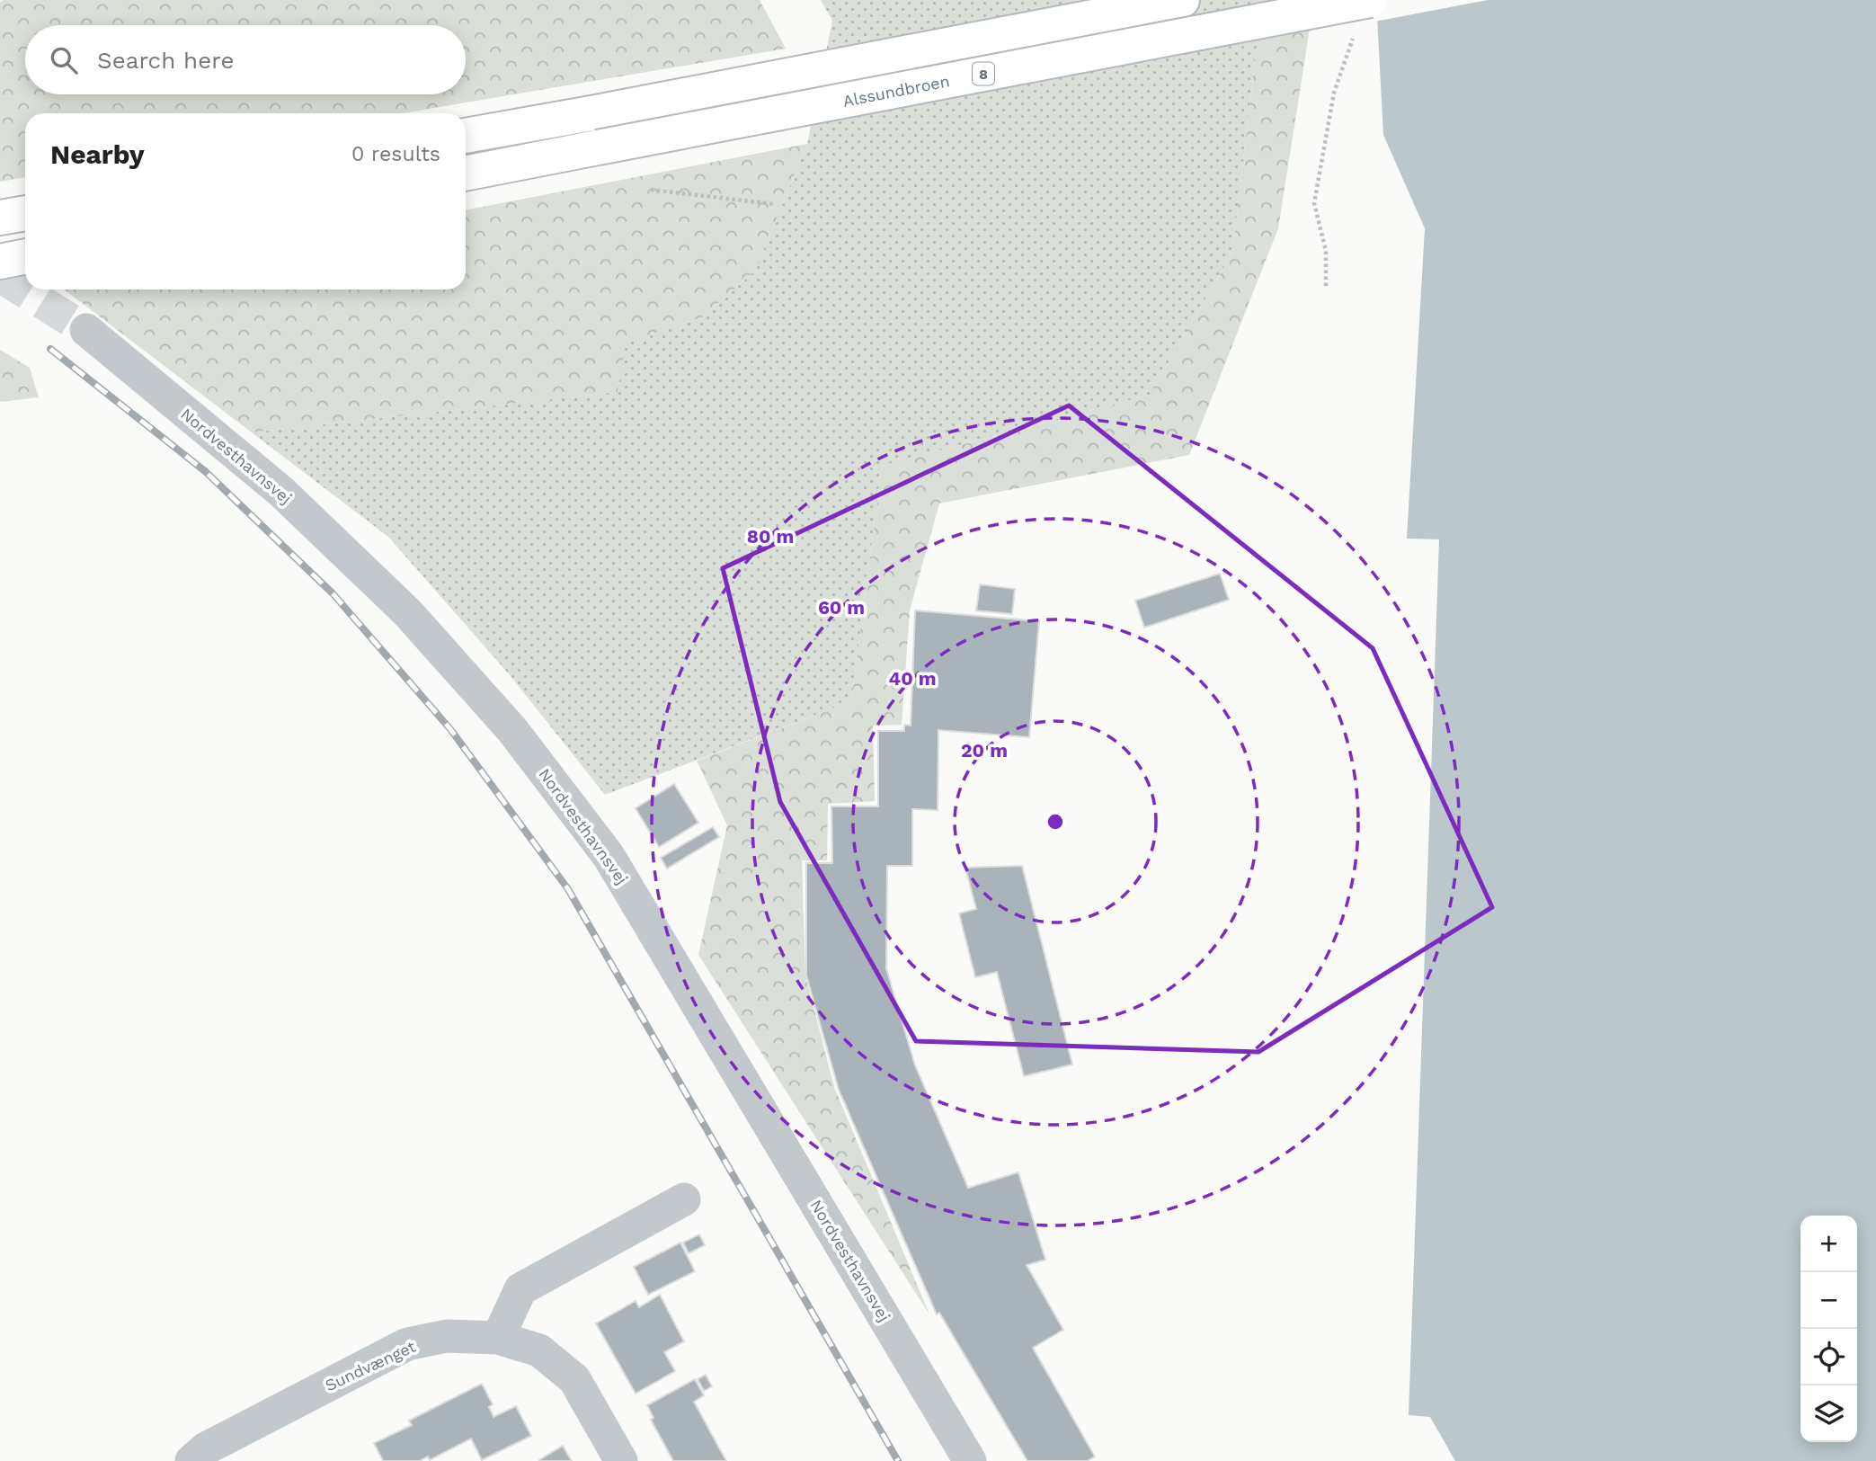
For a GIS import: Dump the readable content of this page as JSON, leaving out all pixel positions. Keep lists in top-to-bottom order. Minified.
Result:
{"streets":{"highway":["8","Alssundbroen"],"street":["Nordvesthavnsvej","Sundvænget"]},"page":{"search":"Search here","heading":["Nearby","0 results"],"map_buttons":["+","−"]},"rings":["80 m","60 m","40 m","20 m"]}
